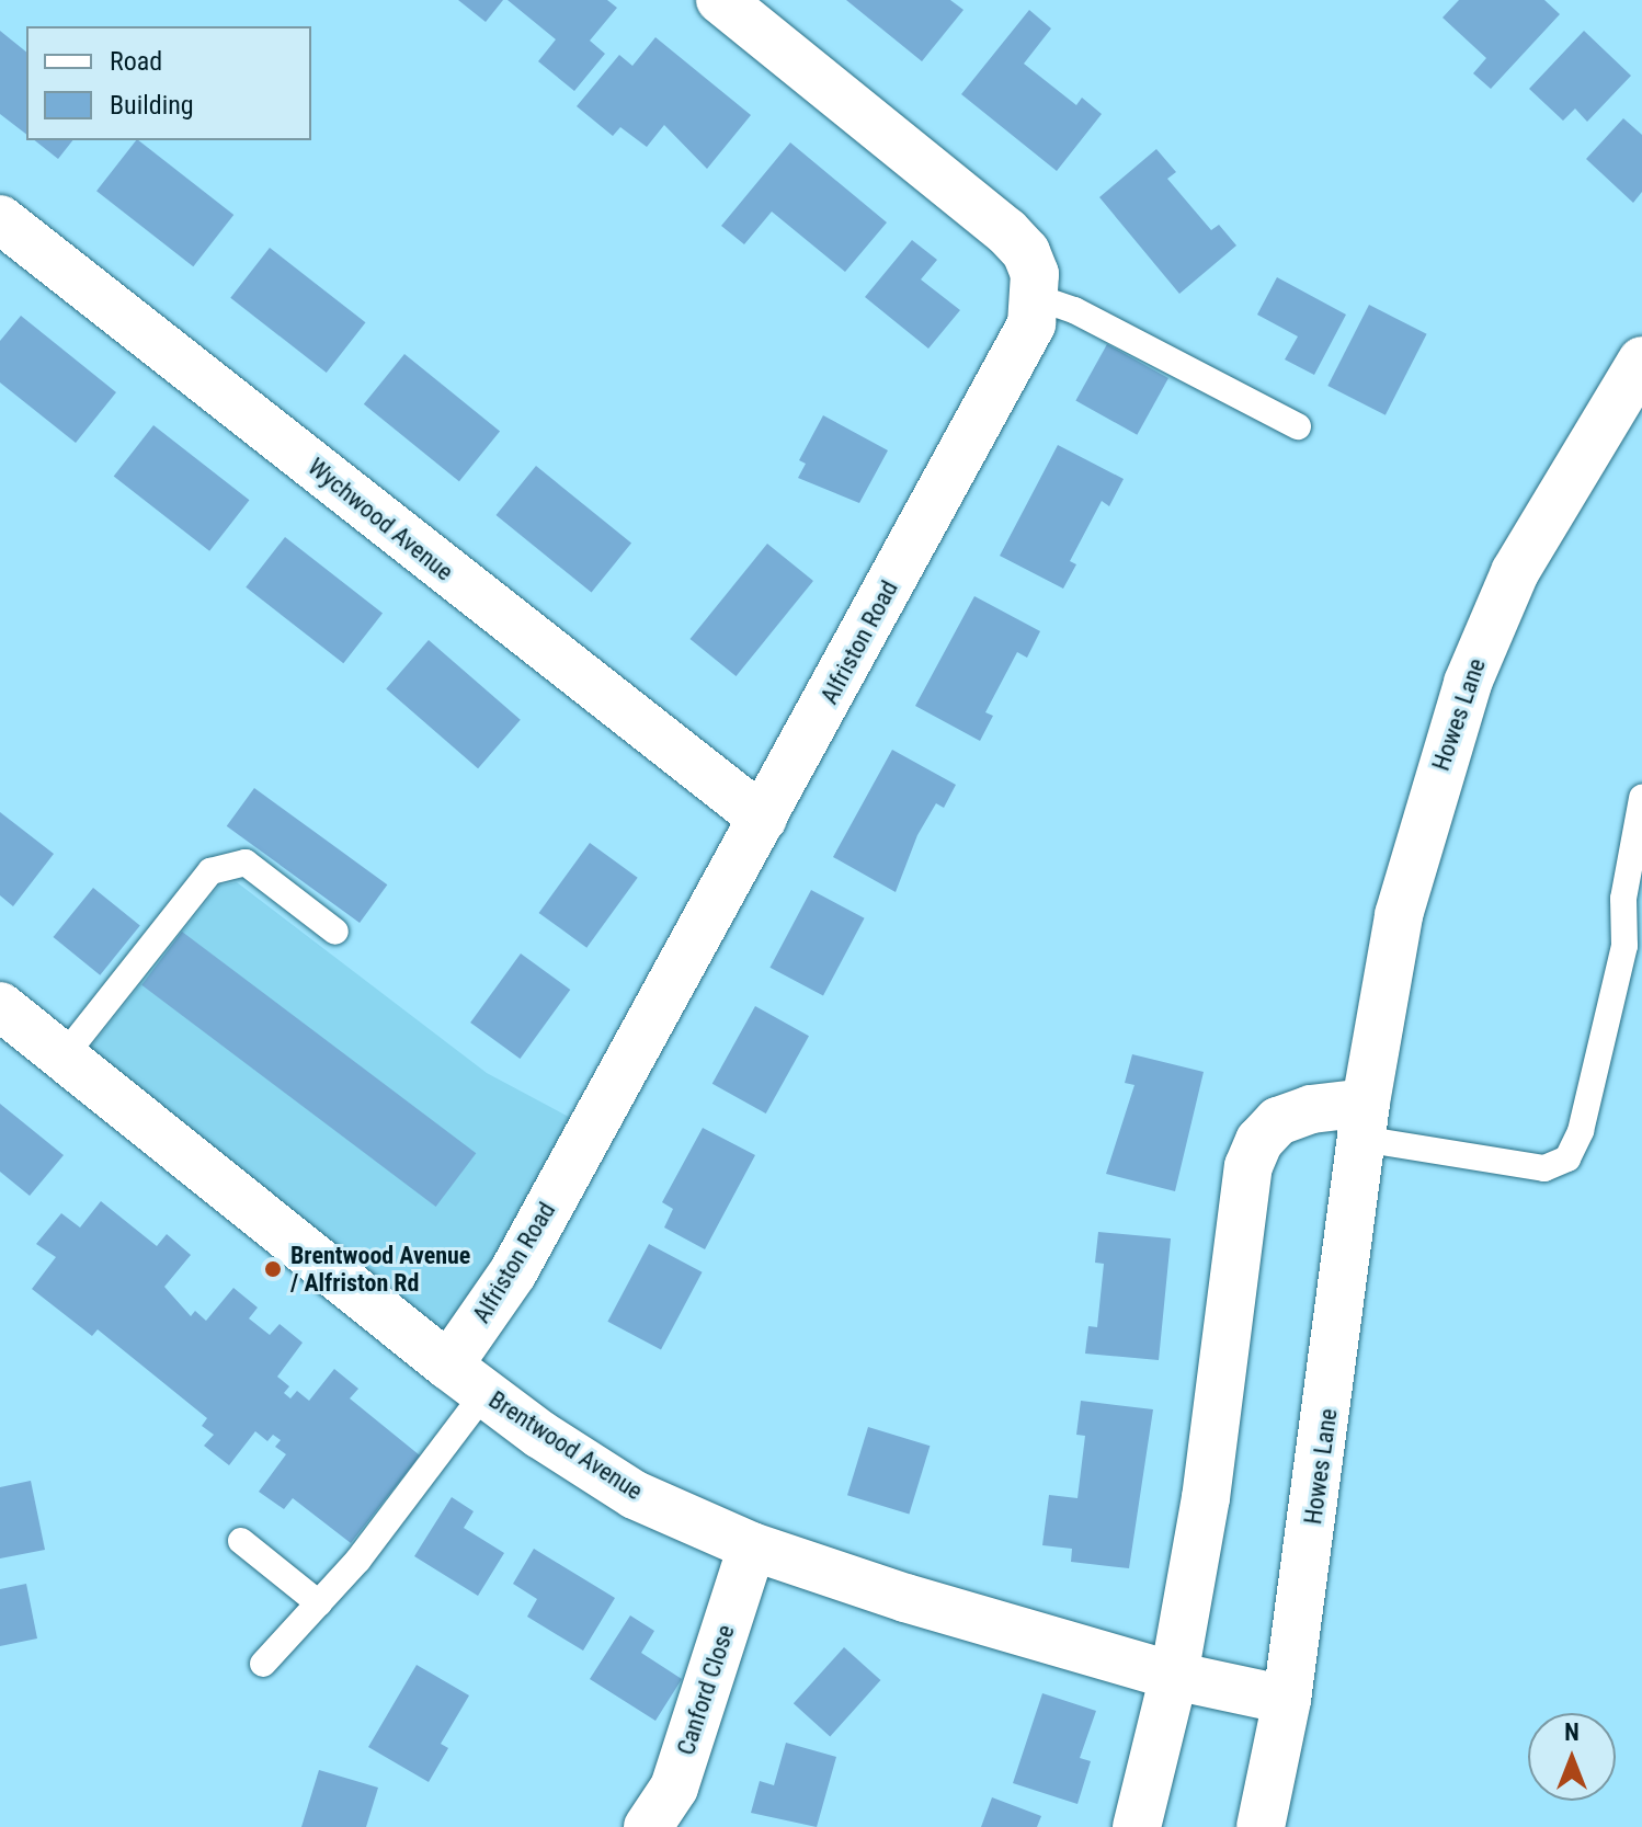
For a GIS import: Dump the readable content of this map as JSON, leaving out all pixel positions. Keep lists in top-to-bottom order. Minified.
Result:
{"streets":{"street":["Wychwood Avenue","Alfriston Road","Howes Lane","Brentwood Avenue","Canford Close"]},"crossings":[["Wychwood Avenue","Alfriston Road"],["Alfriston Road","Brentwood Avenue"],["Howes Lane","Brentwood Avenue"],["Brentwood Avenue","Canford Close"]],"places":["Brentwood Avenue / Alfriston Rd"],"legend":["Road","Building"],"north":"top"}
